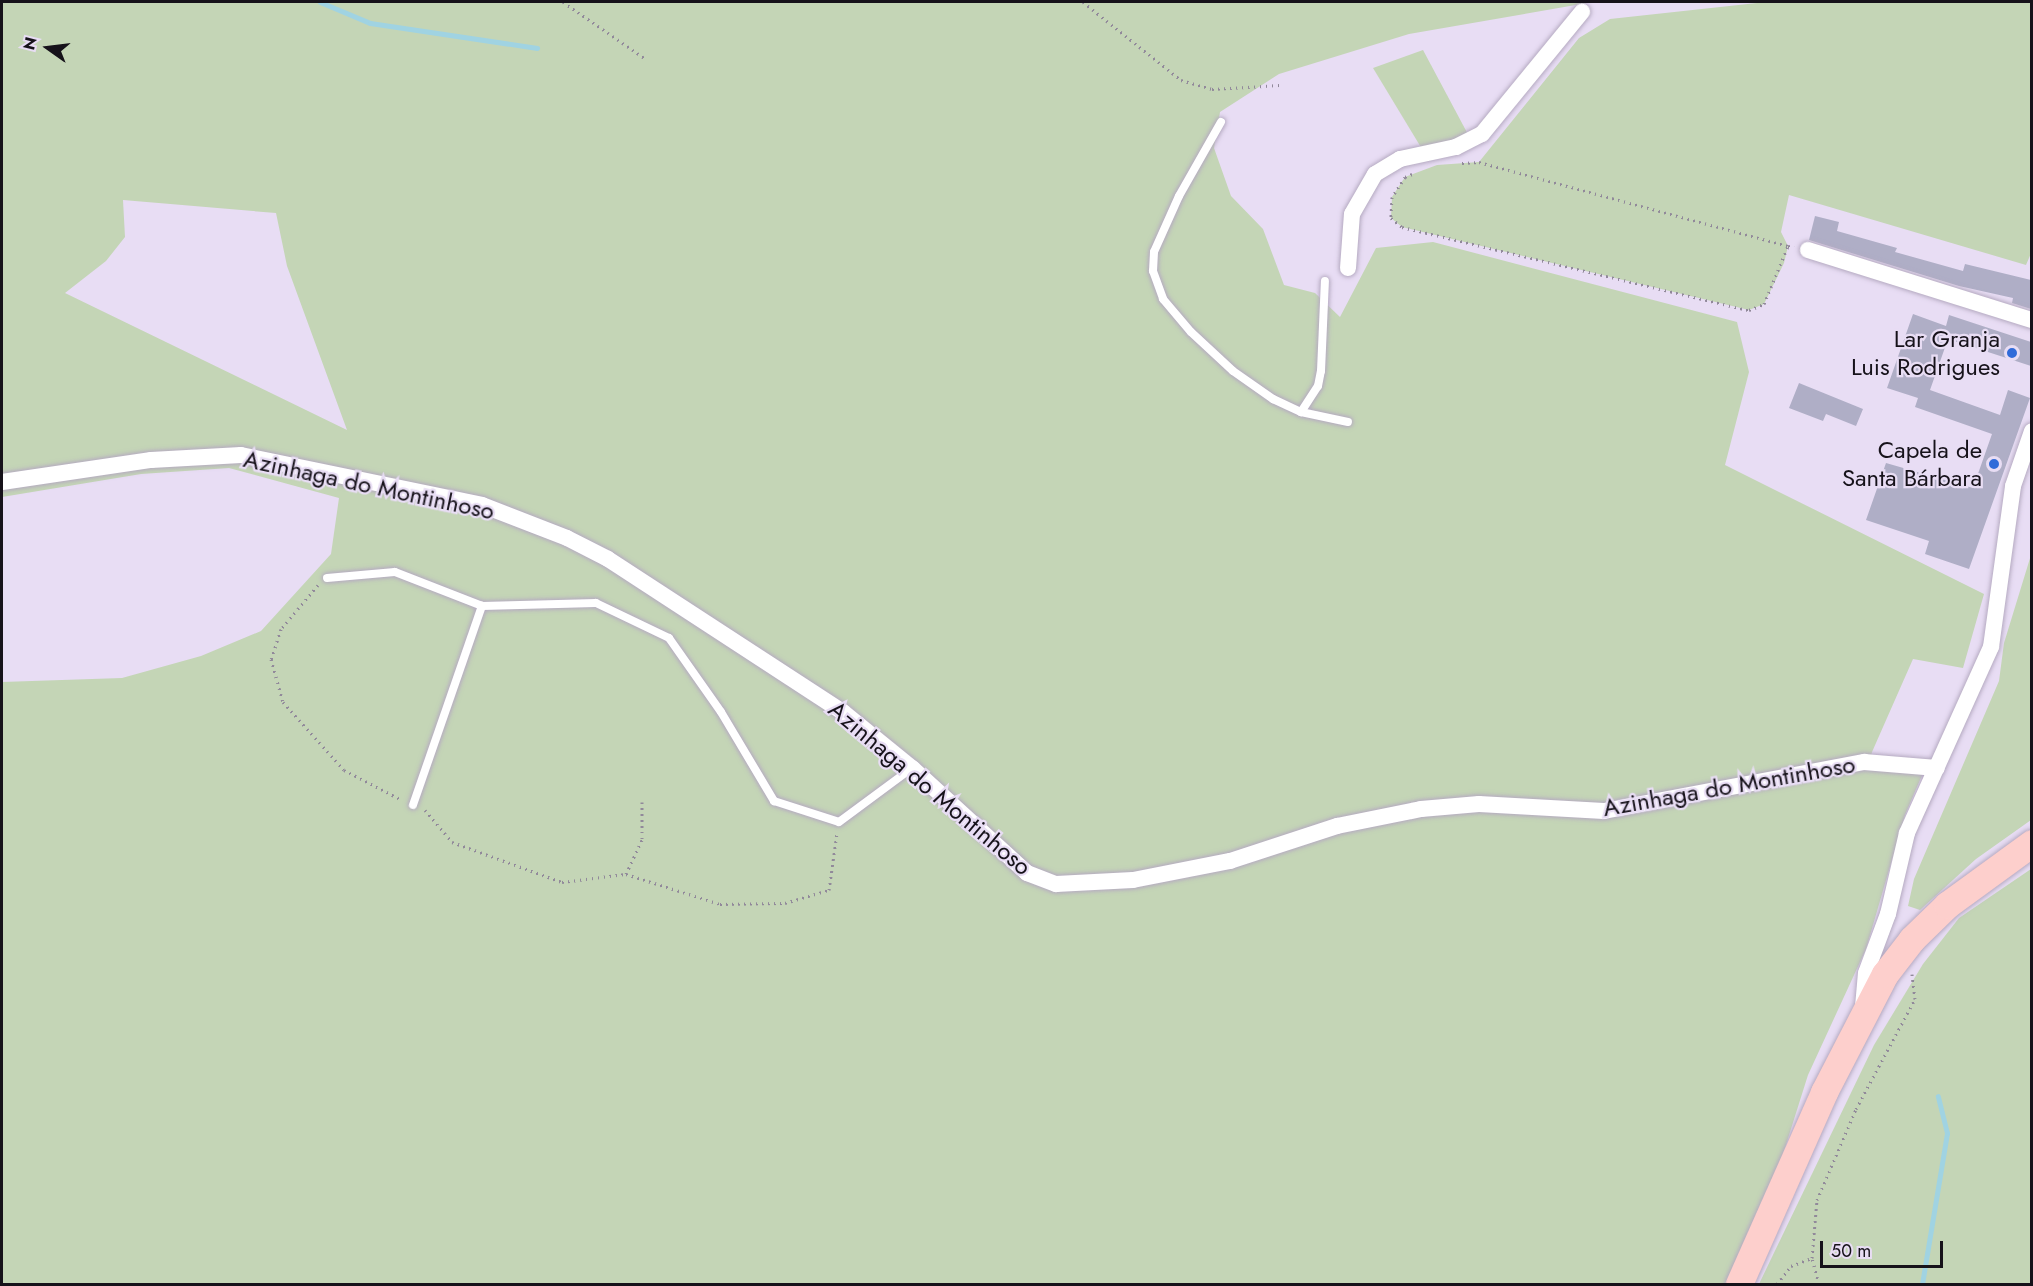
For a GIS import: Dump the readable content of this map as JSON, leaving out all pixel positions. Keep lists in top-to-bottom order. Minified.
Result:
{"streets":{"street":["Azinhaga do Montinhoso"]},"places":["Lar Granja Luis Rodrigues","Capela de Santa Bárbara"],"scale_bar":"50 m","north":"left"}
